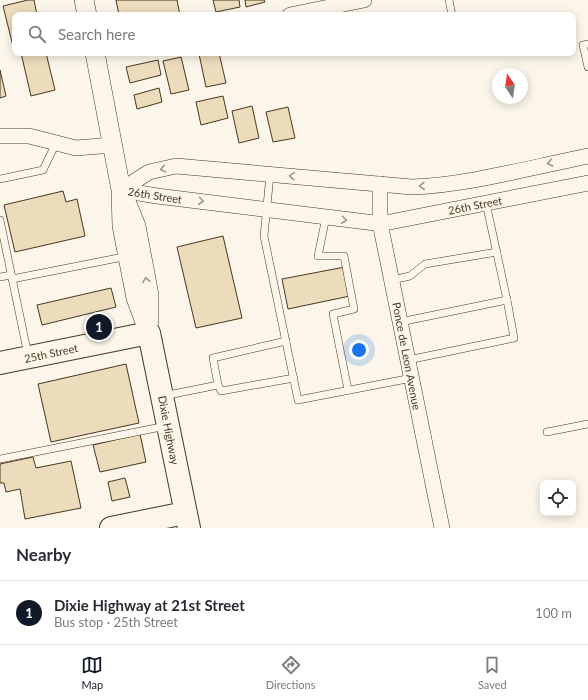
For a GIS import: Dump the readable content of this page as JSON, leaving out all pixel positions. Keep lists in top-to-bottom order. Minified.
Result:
{"streets":{"main road":["25th Street","Dixie Highway"],"street":["26th Street","Ponce de Leon Avenue"]},"crossings":[["26th Street","Ponce de Leon Avenue"],["26th Street","Dixie Highway"],["25th Street","Dixie Highway"]],"north":"top","page":{"search":"Search here","pins":"1","heading":"Nearby","list":[{"mark":"1","name":"Dixie Highway at 21st Street","note":"Bus stop · 25th Street","value":"100 m"}],"nav":["Map","Directions","Saved"]}}
